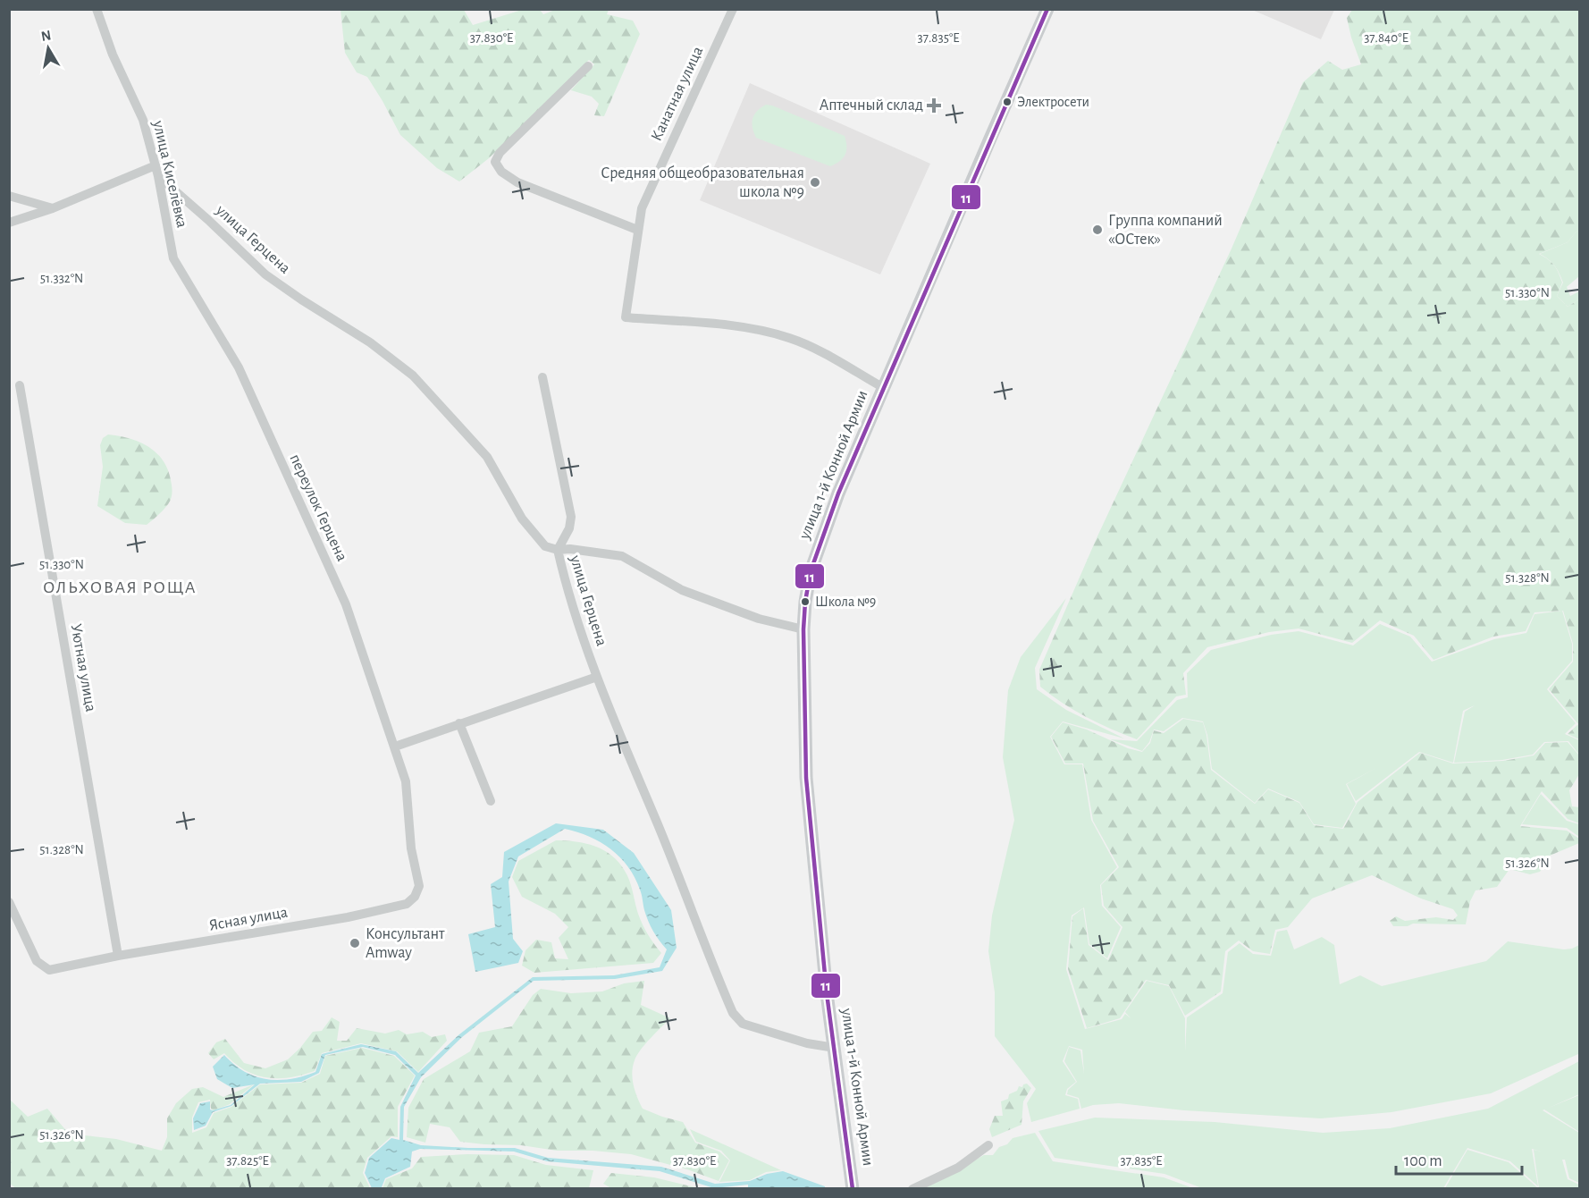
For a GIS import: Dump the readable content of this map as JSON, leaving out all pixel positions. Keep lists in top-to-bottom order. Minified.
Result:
{"streets":{"main road":["улица 1-й Конной Армии"],"street":["Канатная улица","улица Киселёвка","улица Герцена","переулок Герцена","Уютная улица","Ясная улица"]},"crossings":[["Канатная улица","улица 1-й Конной Армии"],["улица Киселёвка","улица Герцена"],["улица Киселёвка","переулок Герцена"],["улица Герцена","улица 1-й Конной Армии"],["переулок Герцена","Ясная улица"],["Уютная улица","Ясная улица"]],"districts":["ОЛЬХОВАЯ РОЩА"],"places":{"other":["Электросети","Средняя общеобразовательная школа №9","Группа компаний «ОСтек»","Школа №9","Консультант Amway"],"health":["Аптечный склад"]},"lines":["transit line 11"],"scale_bar":"100 m","north":"top","coordinates":["37.830°E","37.835°E","37.840°E","51.332°N","51.330°N","51.328°N","51.326°N","37.825°E"]}
